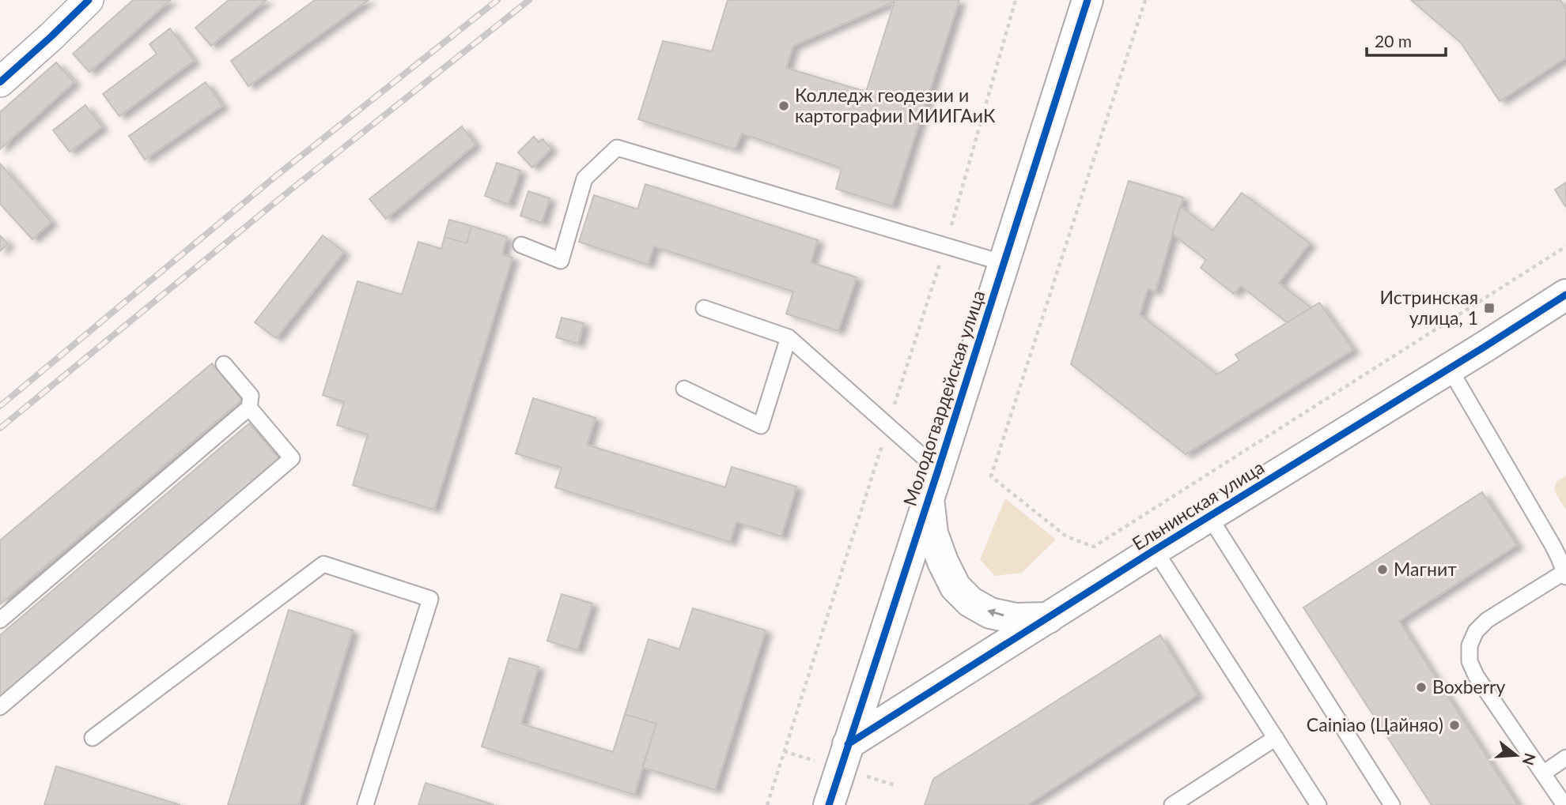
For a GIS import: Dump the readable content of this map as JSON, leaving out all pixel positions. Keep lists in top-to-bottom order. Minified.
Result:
{"streets":{"street":["Молодогвардейская улица","Ельнинская улица"]},"crossings":[["Молодогвардейская улица","Ельнинская улица"]],"places":{"other":["Колледж геодезии и картографии МИИГАиК","Магнит","Boxberry","Cainiao (Цайняо)"],"transit":["Истринская улица, 1"]},"scale_bar":"20 m","north":"right"}
